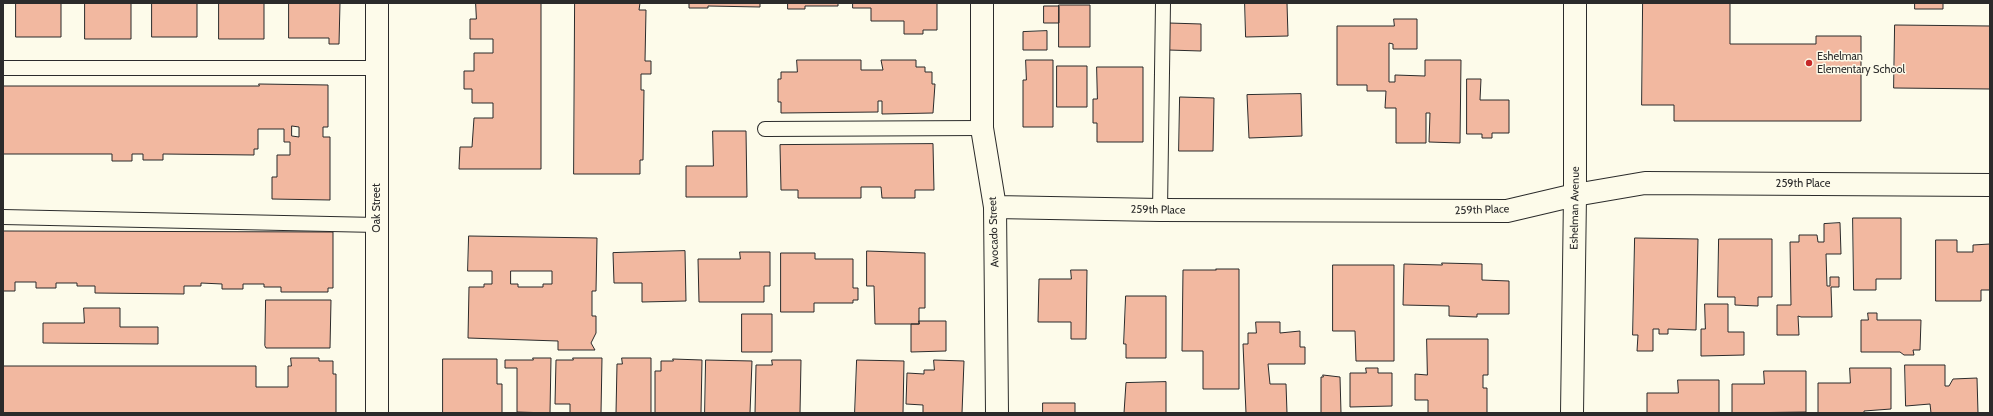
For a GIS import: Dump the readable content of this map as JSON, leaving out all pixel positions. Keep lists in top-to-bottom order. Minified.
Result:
{"streets":{"street":["259th Place","Oak Street","Eshelman Avenue","Avocado Street"]},"crossings":[["259th Place","Eshelman Avenue"],["259th Place","Avocado Street"]],"places":["Eshelman Elementary School"]}
